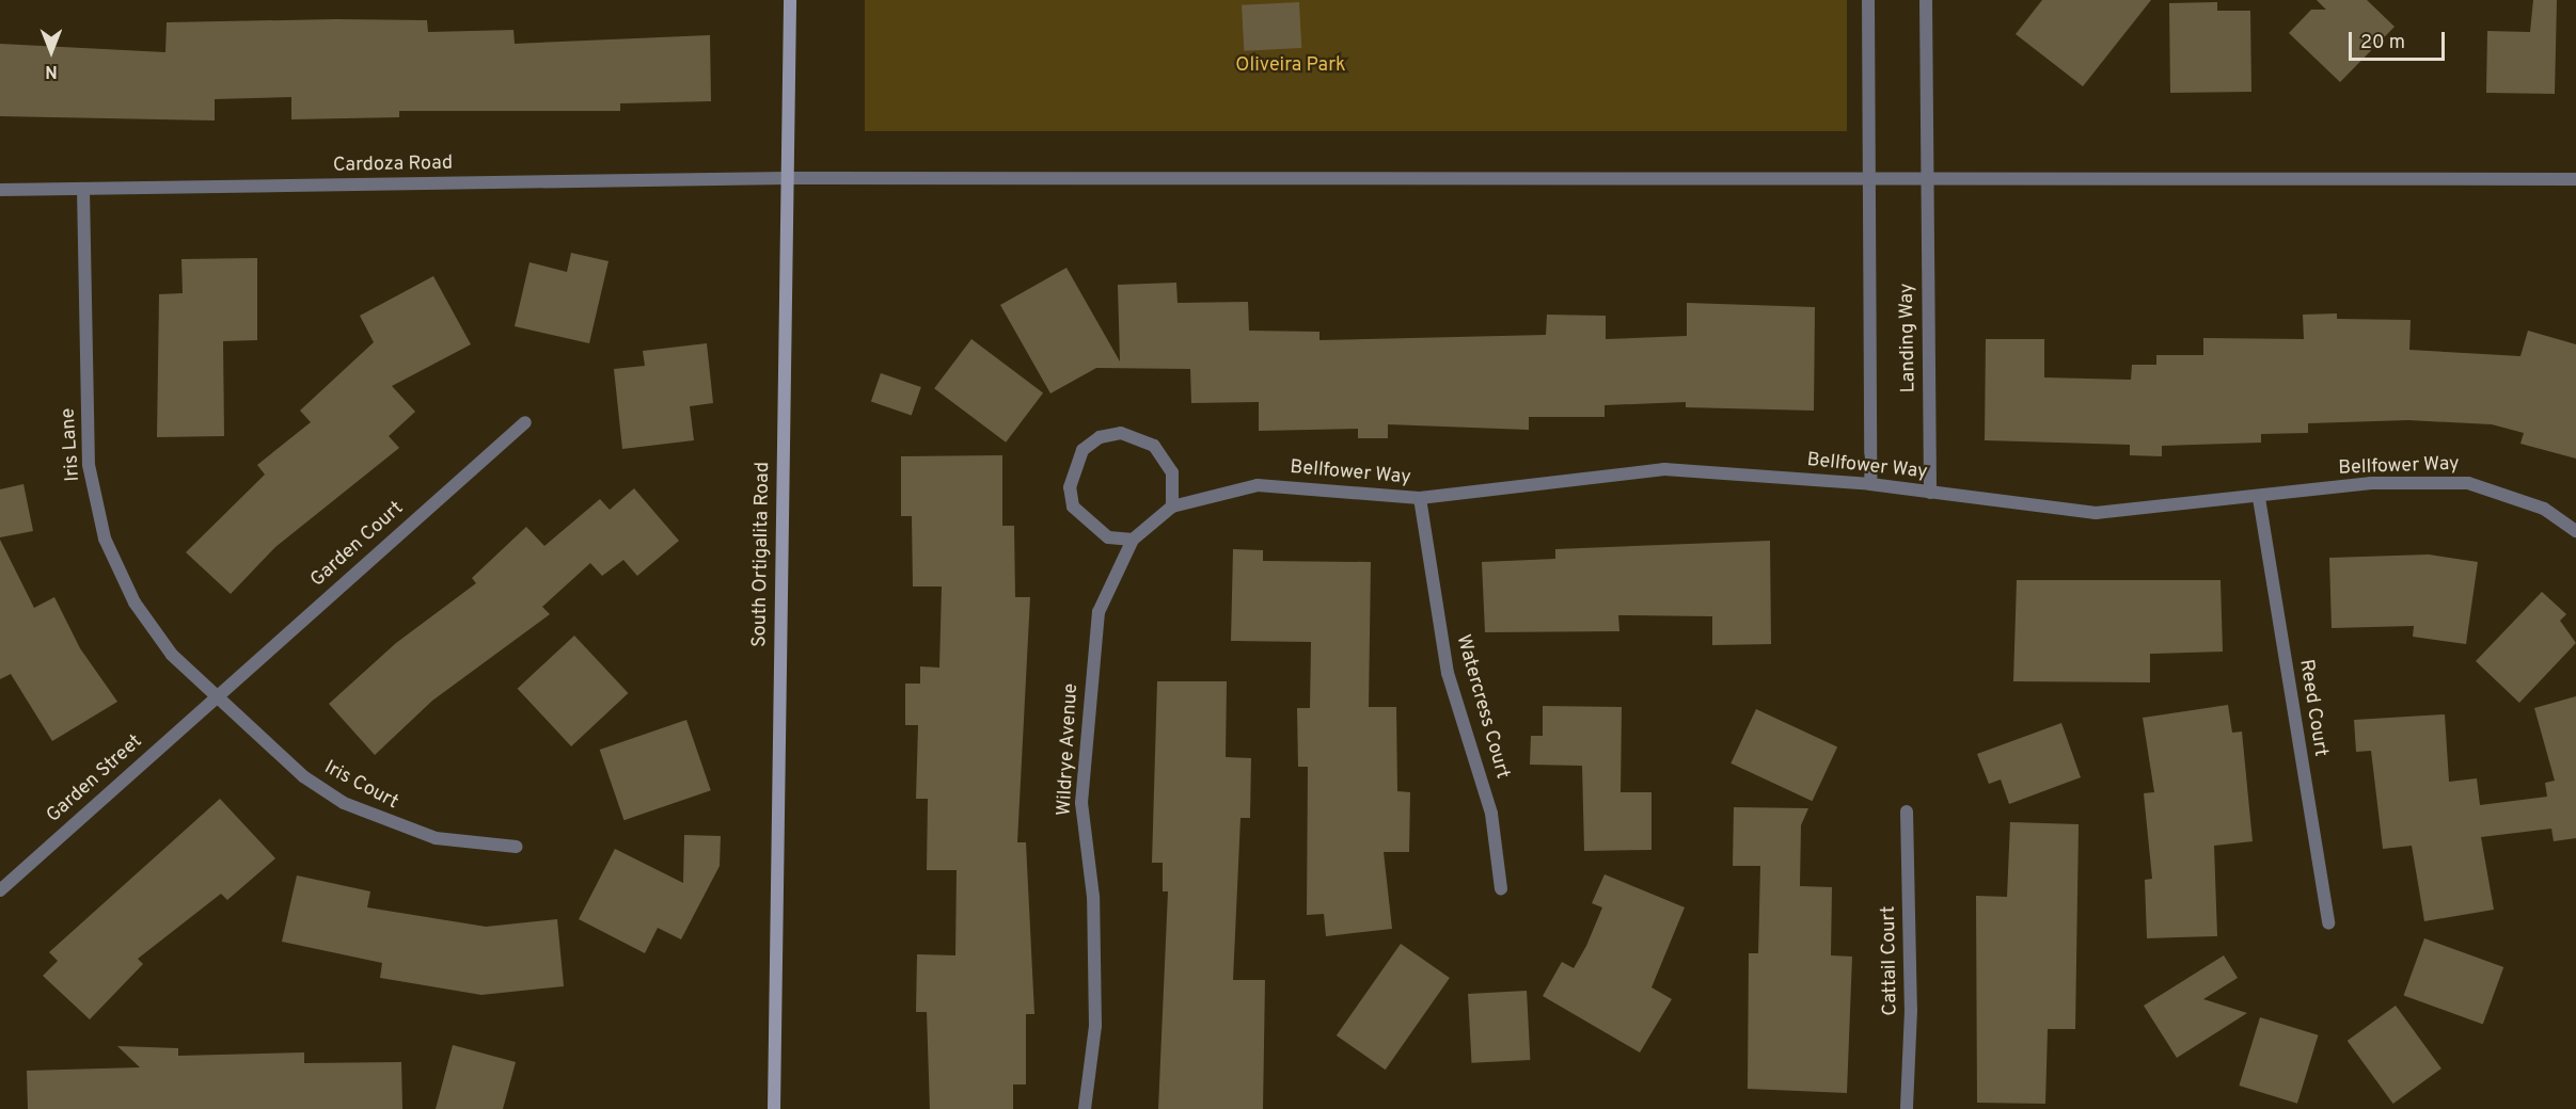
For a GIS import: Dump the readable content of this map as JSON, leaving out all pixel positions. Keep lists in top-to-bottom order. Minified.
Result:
{"streets":{"street":["Cardoza Road","Landing Way","Iris Lane","Bellfower Way","Garden Court","South Ortigalita Road","Watercress Court","Reed Court","Wildrye Avenue","Garden Street","Iris Court","Cattail Court"]},"crossings":[["Cardoza Road","Landing Way"],["Cardoza Road","Iris Lane"],["Cardoza Road","South Ortigalita Road"],["Landing Way","Bellfower Way"],["Iris Lane","Garden Court"],["Iris Lane","Garden Street"],["Iris Lane","Iris Court"],["Bellfower Way","Watercress Court"],["Bellfower Way","Reed Court"],["Bellfower Way","Wildrye Avenue"],["Garden Court","Garden Street"],["Garden Court","Iris Court"],["Garden Street","Iris Court"]],"parks":["Oliveira Park"],"scale_bar":"20 m","north":"bottom"}
